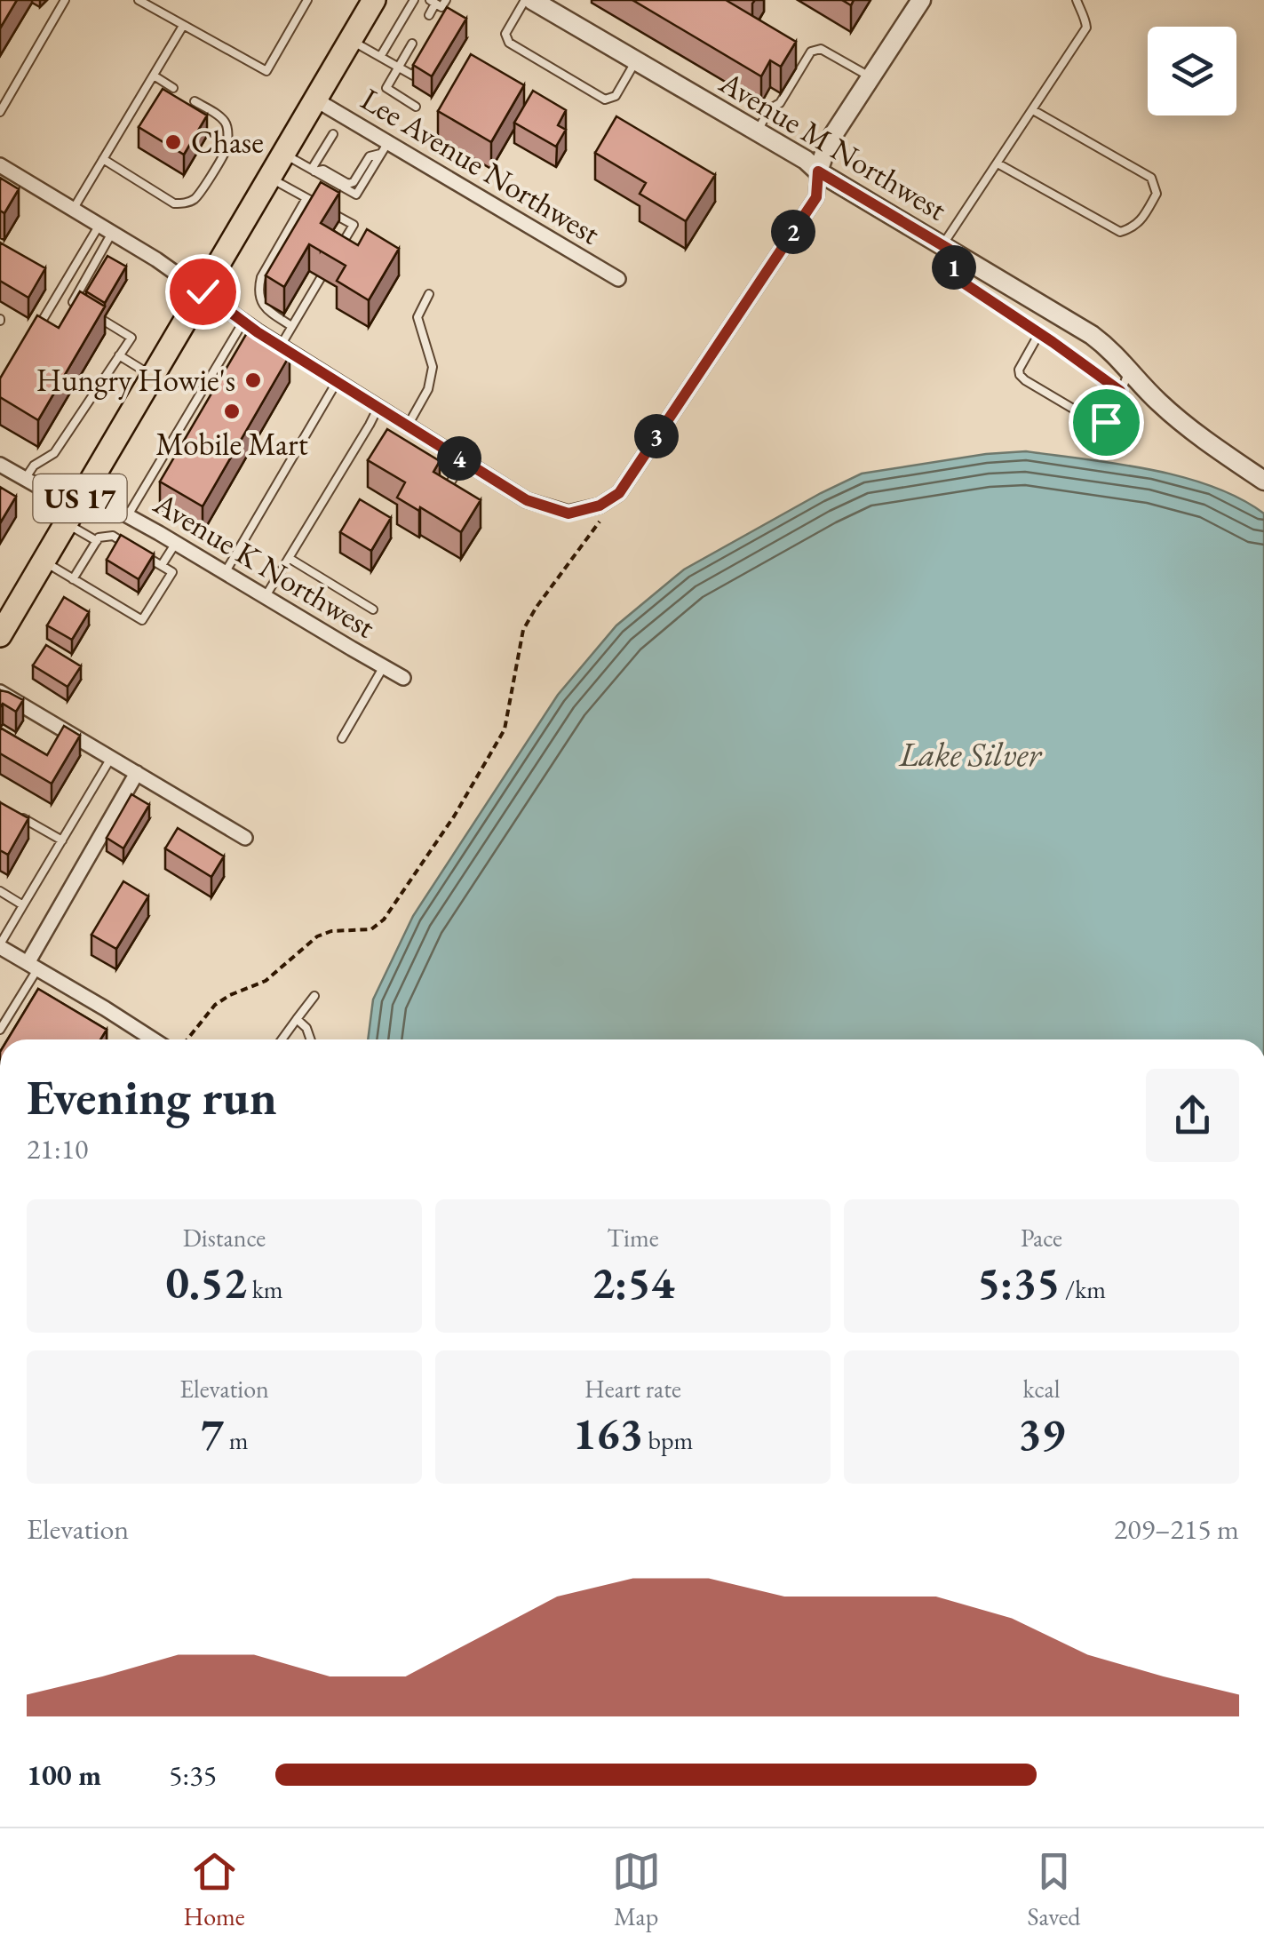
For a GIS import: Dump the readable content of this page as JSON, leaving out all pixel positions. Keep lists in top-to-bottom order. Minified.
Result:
{"streets":{"highway":["US 17"],"street":["Avenue M Northwest","Lee Avenue Northwest","Avenue K Northwest"]},"crossings":[["Lee Avenue Northwest","US 17"],["US 17","Avenue K Northwest"]],"water":["Lake Silver"],"places":["Chase","Hungry Howie's","Mobile Mart"],"page":{"pins":["2","1","3","4"],"heading":["Evening run","21:10"],"stats":[["Distance","0.52 km"],["Time","2:54"],["Pace","5:35 /km"],["Elevation","7 m"],["Heart rate","163 bpm"],["kcal","39"]],"chart":["Elevation","209–215 m"],"list":[{"name":"100 m","note":"5:35"}],"tabs":["Home","Map","Saved"]}}
